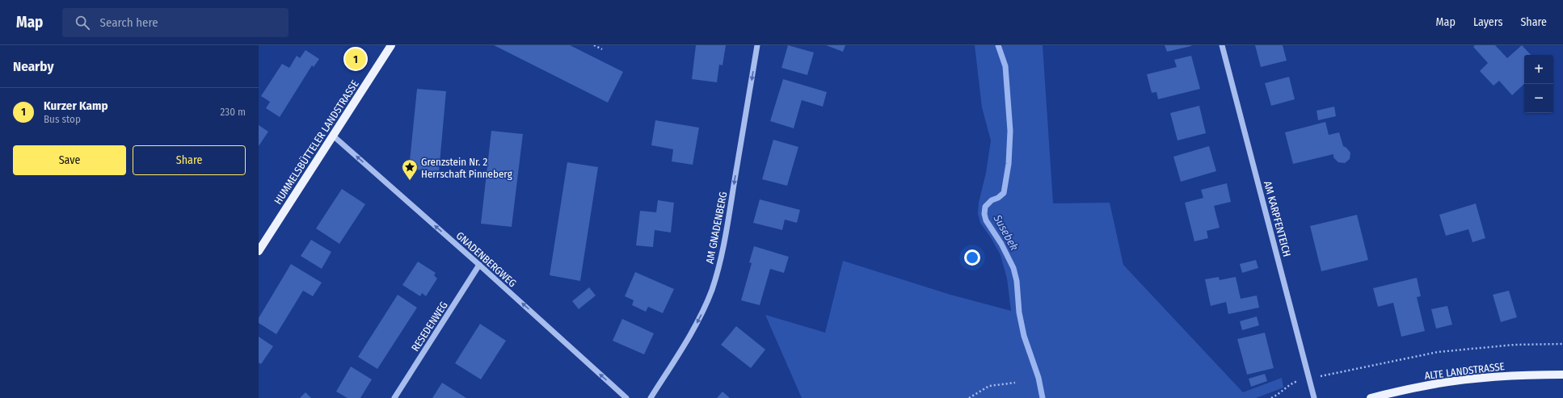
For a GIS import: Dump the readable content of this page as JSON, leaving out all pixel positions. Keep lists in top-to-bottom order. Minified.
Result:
{"streets":{"main road":["HUMMELSBÜTTELER LANDSTRASSE","ALTE LANDSTRASSE"],"street":["AM KARPFENTEICH","AM GNADENBERG","GNADENBERGWEG","RESEDENWEG"]},"crossings":[["HUMMELSBÜTTELER LANDSTRASSE","GNADENBERGWEG"],["GNADENBERGWEG","RESEDENWEG"]],"one_way":["AM GNADENBERG","GNADENBERGWEG"],"water":["Susebek"],"places":{"place":["Grenzstein Nr. 2 Herrschaft Pinneberg"]},"page":{"header":"Map","search":"Search here","nav":["Map","Layers","Share"],"heading":"Nearby","pins":"1","map_buttons":["+","−"],"list":[{"mark":"1","name":"Kurzer Kamp","note":"Bus stop","value":"230 m"}],"buttons":["Save","Share"]}}
